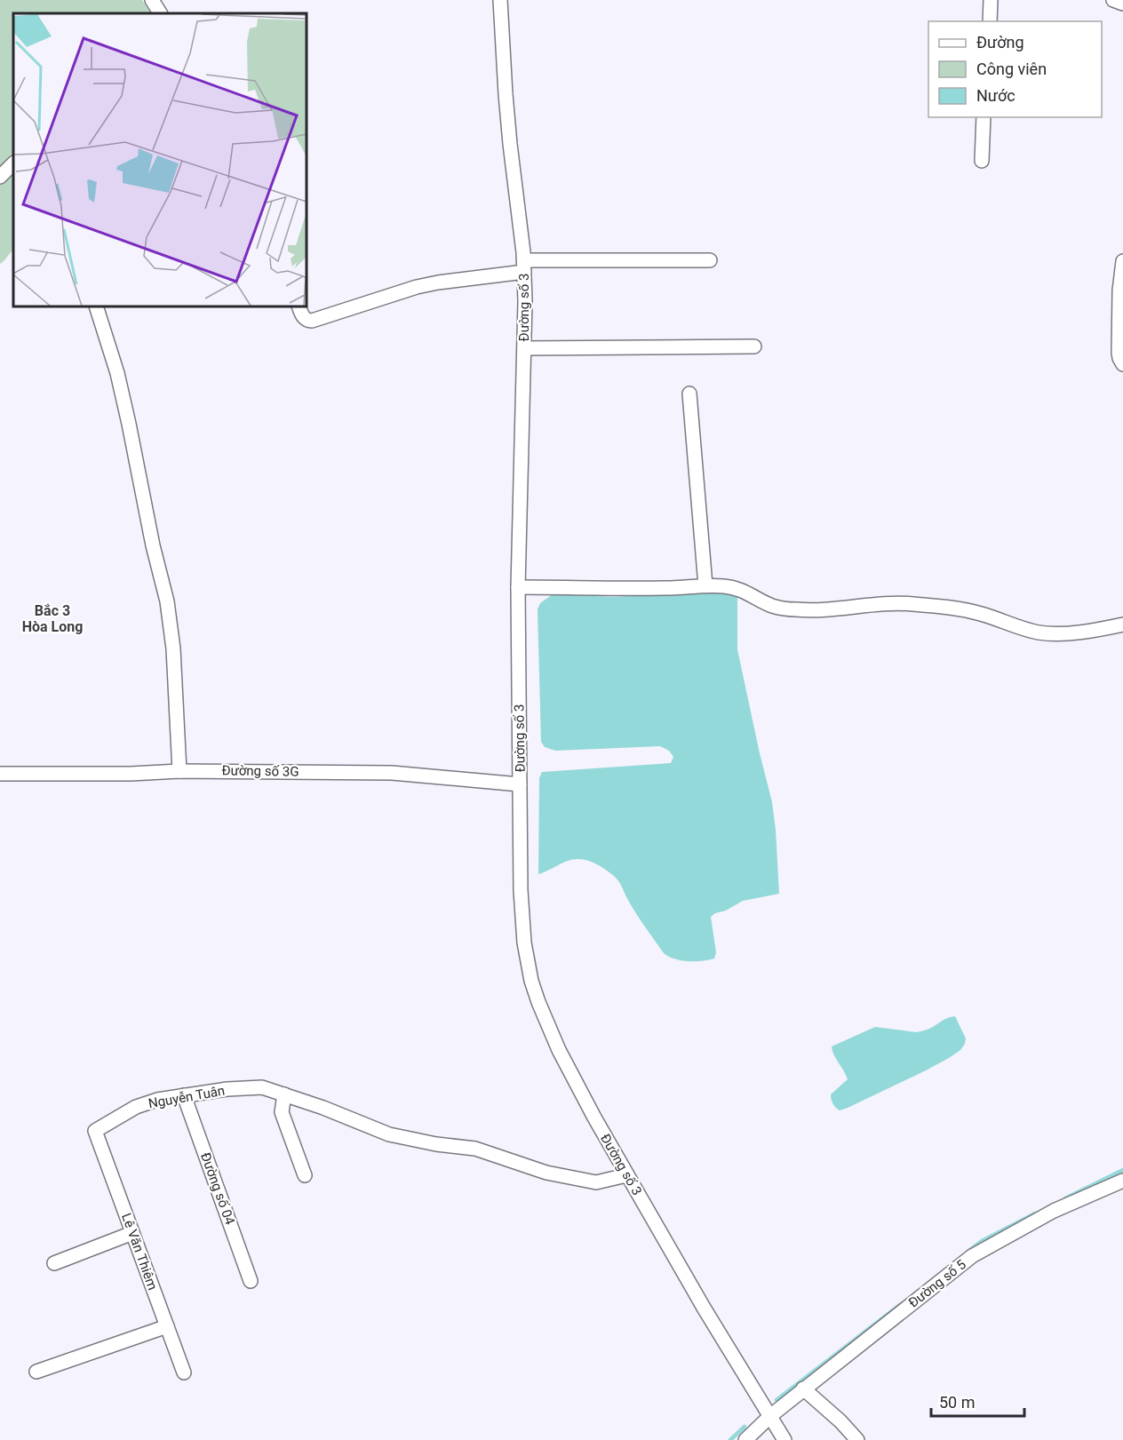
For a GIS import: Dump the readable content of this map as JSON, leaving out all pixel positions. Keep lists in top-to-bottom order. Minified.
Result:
{"streets":{"street":["Đường số 3","Đường số 3G","Nguyễn Tuân","Đường số 04","Lê Văn Thiêm","Đường số 5"]},"crossings":[["Đường số 3","Đường số 3G"],["Đường số 3","Nguyễn Tuân"],["Đường số 3","Đường số 5"],["Nguyễn Tuân","Đường số 04"],["Nguyễn Tuân","Lê Văn Thiêm"]],"districts":["Bắc 3 Hòa Long"],"legend":["Đường","Công viên","Nước"],"scale_bar":"50 m"}
